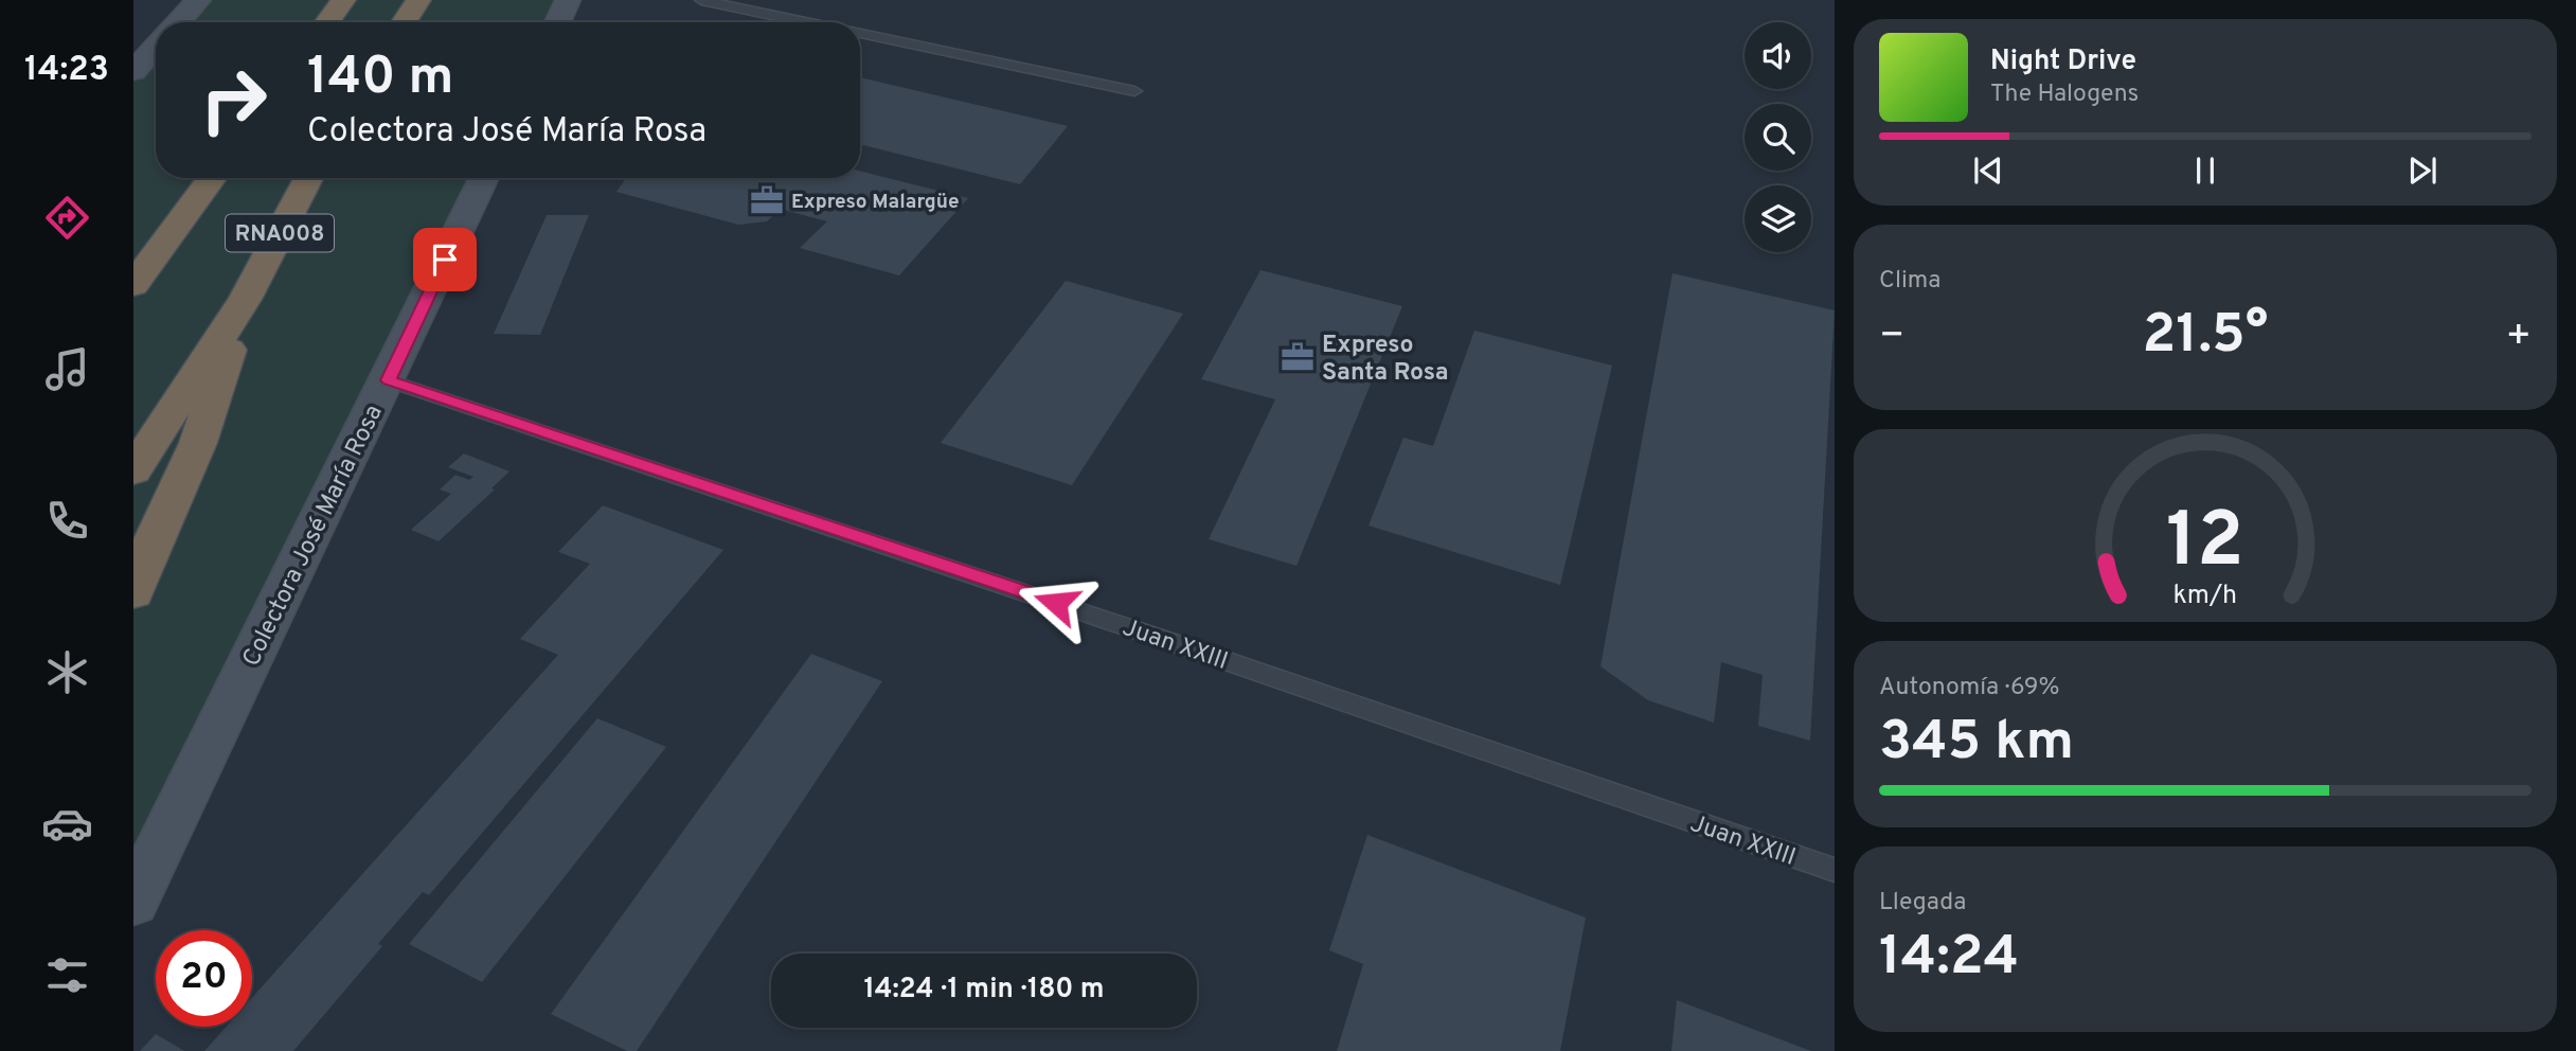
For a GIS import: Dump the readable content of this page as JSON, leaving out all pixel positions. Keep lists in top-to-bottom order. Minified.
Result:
{"streets":{"highway":["RNA008"],"main road":["Colectora José María Rosa"],"lane":["Juan XXIII"]},"crossings":[["Colectora José María Rosa","Juan XXIII"]],"places":{"office":["Expreso Malargüe","Expreso Santa Rosa"]},"page":{"tabs":"14:23","turn":["140 m","Colectora José María Rosa"],"song":["Night Drive","The Halogens"],"tile":["Clima",["Autonomía · 69%","345 km"],["Llegada","14:24"]],"heat":["−","21.5°","+"],"limit":"20","trip":"14:24 · 1 min · 180 m","gauge":["12","km/h"]}}
